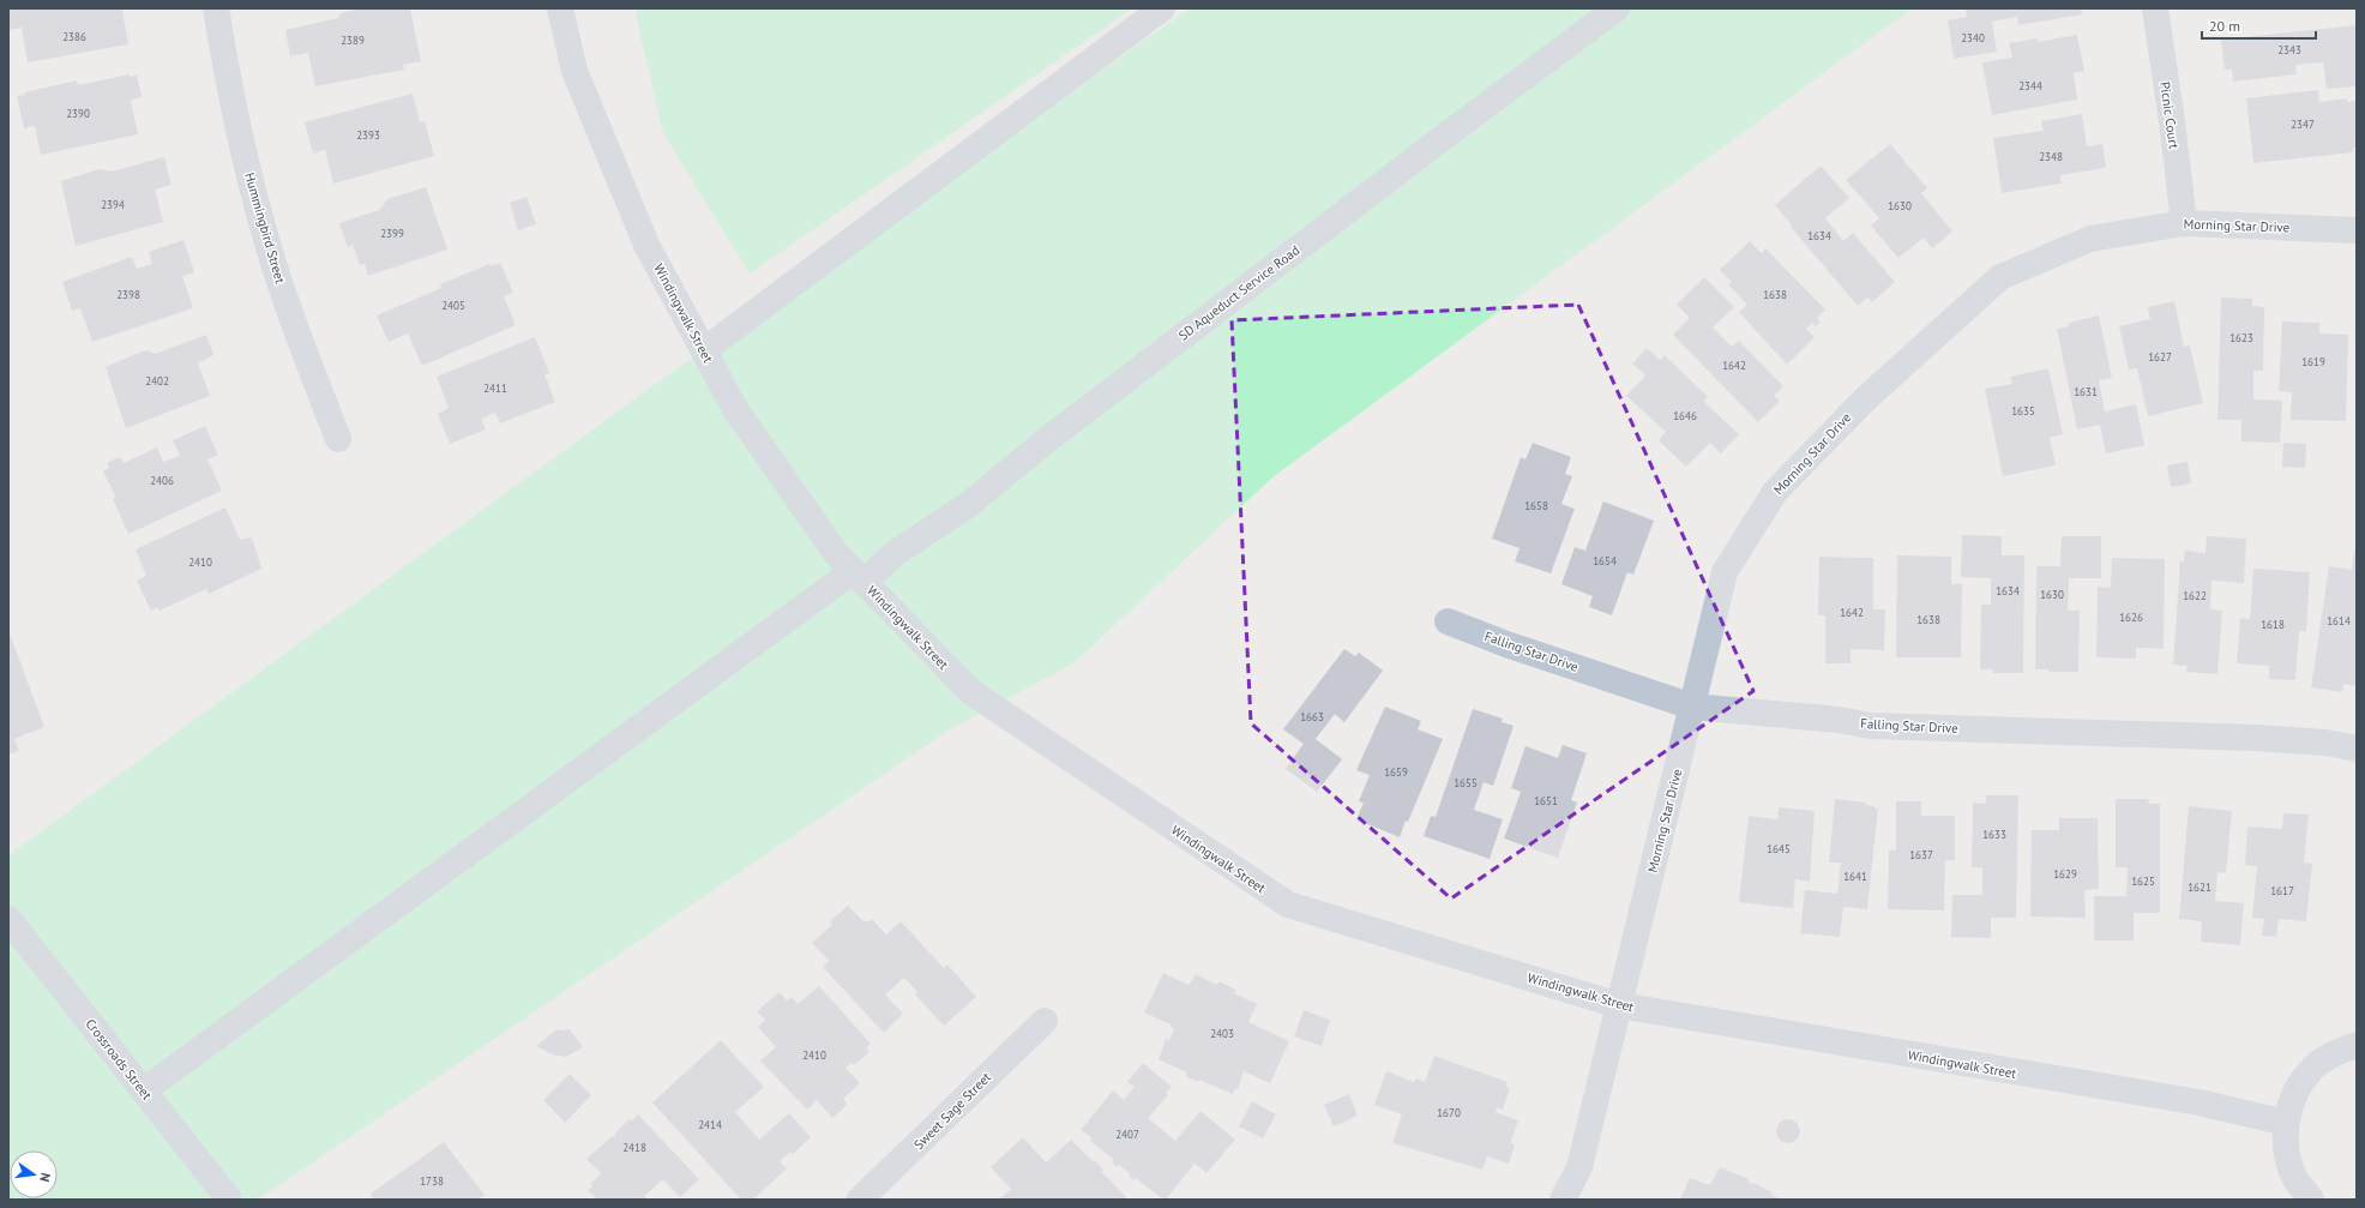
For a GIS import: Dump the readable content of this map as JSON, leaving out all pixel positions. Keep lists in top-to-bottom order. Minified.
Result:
{"streets":{"street":["Picnic Court","Morning Star Drive","Hummingbird Street","SD Aqueduct Service Road","Windingwalk Street","Falling Star Drive","Crossroads Street","Sweet Sage Street"]},"crossings":[["Picnic Court","Morning Star Drive"],["Morning Star Drive","Windingwalk Street"],["Morning Star Drive","Falling Star Drive"],["SD Aqueduct Service Road","Windingwalk Street"],["SD Aqueduct Service Road","Crossroads Street"]],"house_numbers":["2386","2340","2389","2343","2344","2390","2347","2393","2348","2394","1630","2399","1634","2398","1638","2405","1623","1627","1619","1642","2402","2411","1631","1635","1646","2406","1658","1654","2410","1634","1630","1622","1642","1626","1638","1614","1618","1663","1659","1655","1651","1633","1645","1637","1629","1641","1625","1621","1617","2403","2410","1670","2414","2407","2418","1738"],"scale_bar":"20 m","north":"right"}
